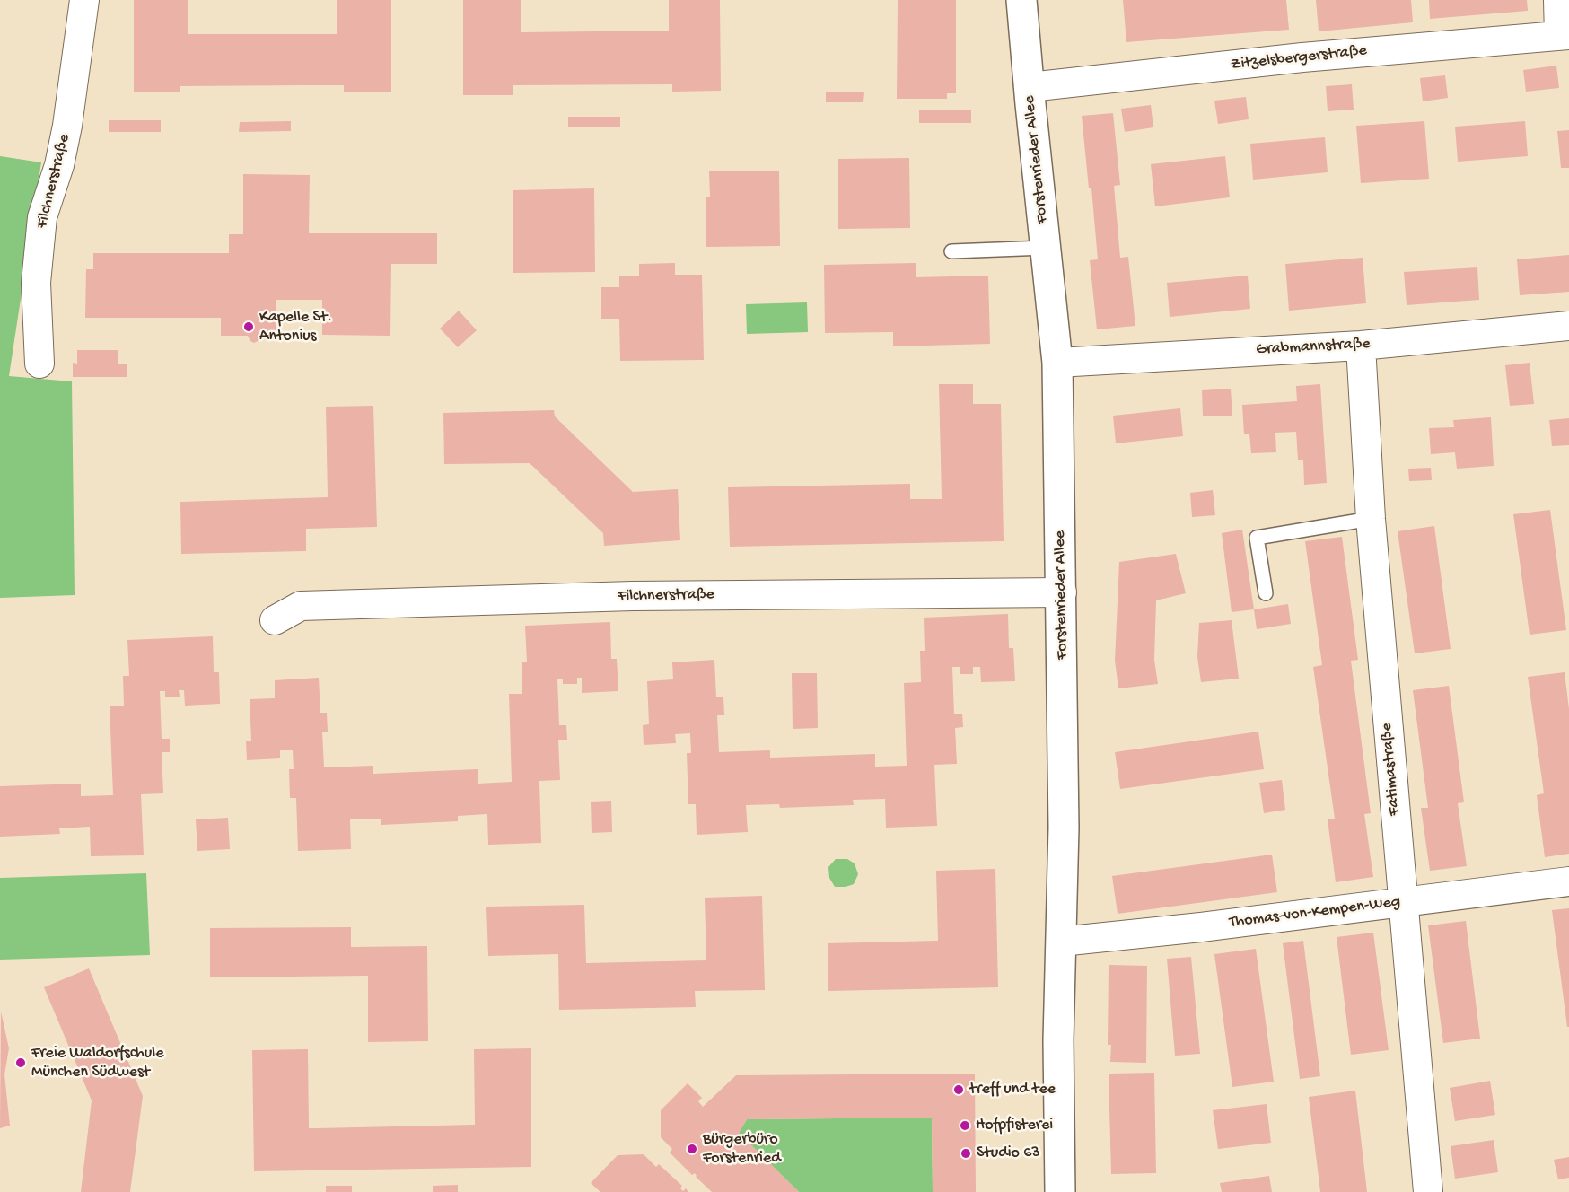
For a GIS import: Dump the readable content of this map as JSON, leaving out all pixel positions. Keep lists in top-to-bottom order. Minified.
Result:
{"streets":{"street":["Zitzelsbergerstraße","Forstenrieder Allee","Filchnerstraße","Grabmannstraße","Fatimastraße","Thomas-von-Kempen-Weg"]},"crossings":[["Zitzelsbergerstraße","Forstenrieder Allee"],["Forstenrieder Allee","Filchnerstraße"],["Forstenrieder Allee","Grabmannstraße"],["Forstenrieder Allee","Thomas-von-Kempen-Weg"],["Grabmannstraße","Fatimastraße"],["Fatimastraße","Thomas-von-Kempen-Weg"]],"places":["Kapelle St. Antonius","Freie Waldorfschule München Südwest","treff und tee","Hofpfisterei","Bürgerbüro Forstenried","Studio 63"]}
